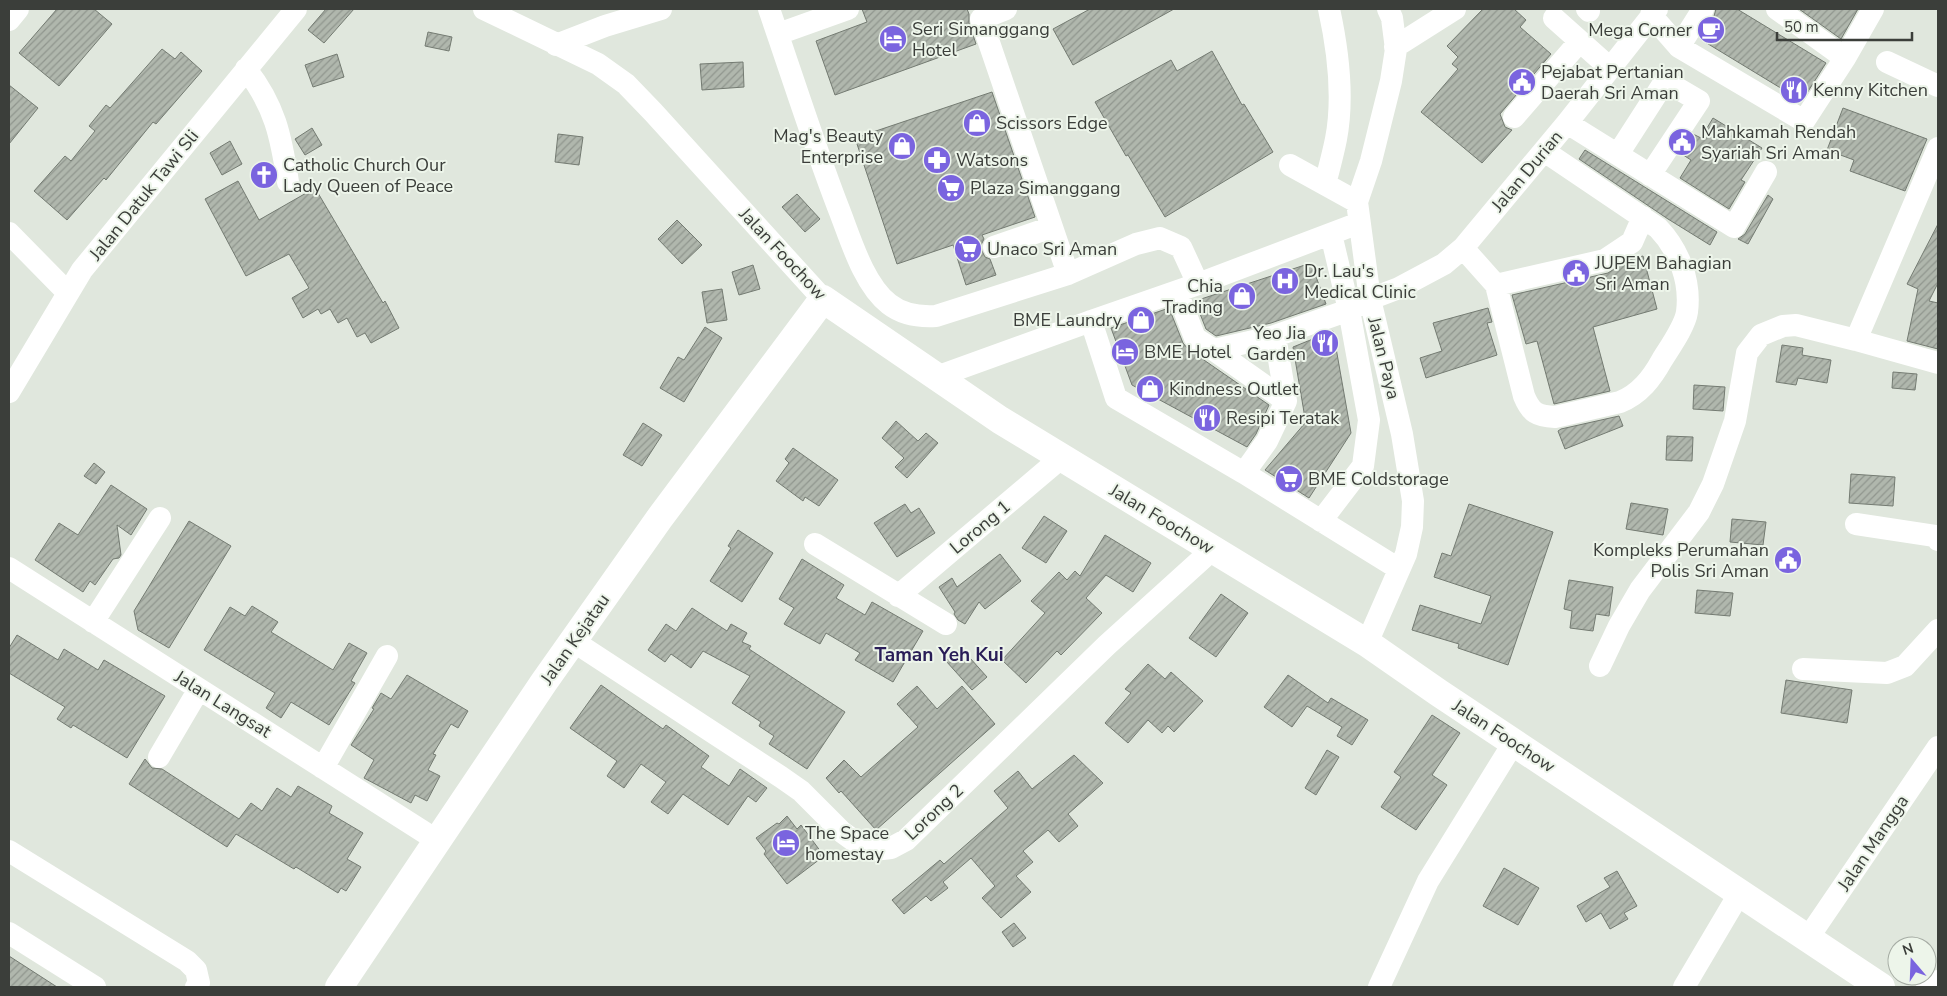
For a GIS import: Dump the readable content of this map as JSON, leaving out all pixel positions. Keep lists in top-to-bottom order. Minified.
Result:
{"streets":{"main road":["Jalan Foochow","Jalan Kejatau"],"street":["Jalan Durian","Jalan Datuk Tawi Sli","Jalan Paya","Lorong 1","Jalan Langsat","Lorong 2","Jalan Mangga"]},"crossings":[["Jalan Durian","Jalan Paya"],["Jalan Foochow","Jalan Paya"],["Jalan Foochow","Lorong 1"],["Jalan Foochow","Jalan Kejatau"],["Jalan Foochow","Lorong 2"],["Jalan Foochow","Jalan Mangga"],["Jalan Kejatau","Jalan Langsat"],["Jalan Kejatau","Lorong 2"]],"districts":["Taman Yeh Kui"],"places":{"cafe":["Mega Corner"],"hotel":["Seri Simanggang Hotel","BME Hotel","The Space homestay"],"public building":["Pejabat Pertanian Daerah Sri Aman","Mahkamah Rendah Syariah Sri Aman","JUPEM Bahagian Sri Aman","Kompleks Perumahan Polis Sri Aman"],"restaurant":["Kenny Kitchen","Yeo Jia Garden","Resipi Teratak"],"shop":["Scissors Edge","Mag's Beauty Enterprise","Chia Trading","BME Laundry","Kindness Outlet"],"pharmacy":["Watsons"],"church":["Catholic Church Our Lady Queen of Peace"],"supermarket":["Plaza Simanggang","Unaco Sri Aman","BME Coldstorage"],"hospital":["Dr. Lau's Medical Clinic"]},"scale_bar":"50 m","north":"top"}
